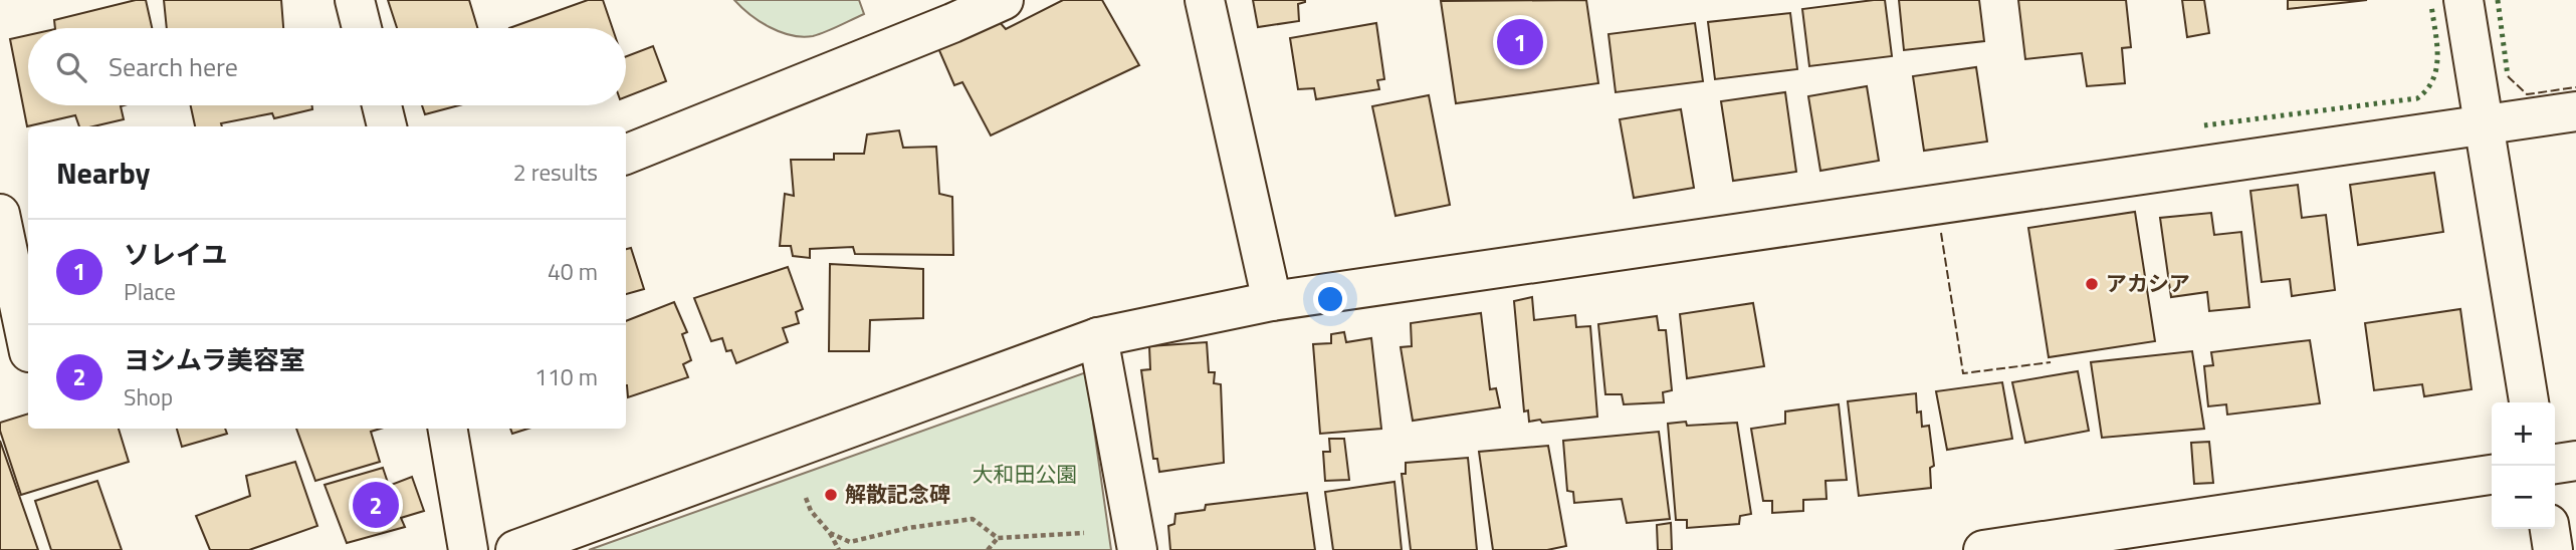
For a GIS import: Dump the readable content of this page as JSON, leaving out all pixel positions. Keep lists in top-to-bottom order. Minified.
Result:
{"parks":["大和田公園"],"places":["アカシア","解散記念碑"],"page":{"pins":["1","2"],"search":"Search here","heading":["Nearby","2 results"],"list":[{"mark":"1","name":"ソレイユ","note":"Place","value":"40 m"},{"mark":"2","name":"ヨシムラ美容室","note":"Shop","value":"110 m"}],"map_buttons":["+","−"]}}
